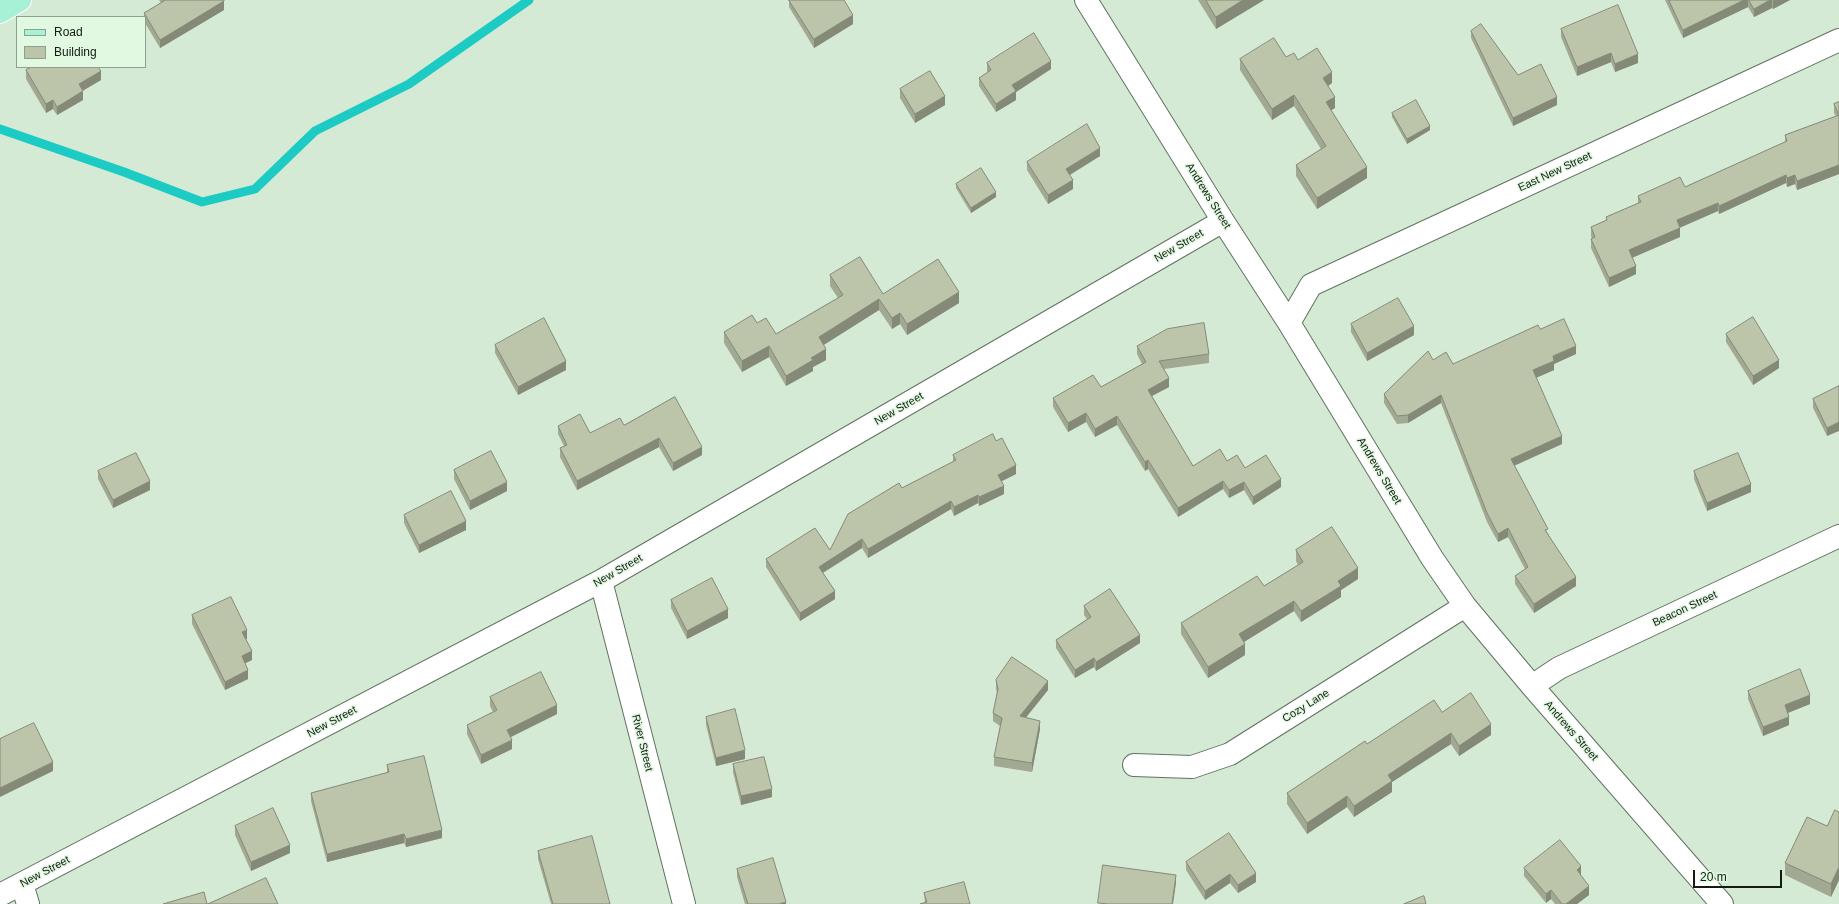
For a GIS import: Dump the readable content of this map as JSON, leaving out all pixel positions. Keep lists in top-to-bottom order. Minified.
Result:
{"streets":{"street":["East New Street","Andrews Street","New Street","Beacon Street","Cozy Lane","River Street"]},"crossings":[["East New Street","Andrews Street"],["Andrews Street","New Street"],["Andrews Street","Beacon Street"],["Andrews Street","Cozy Lane"],["New Street","River Street"]],"legend":["Road","Building"],"scale_bar":"20 m"}
